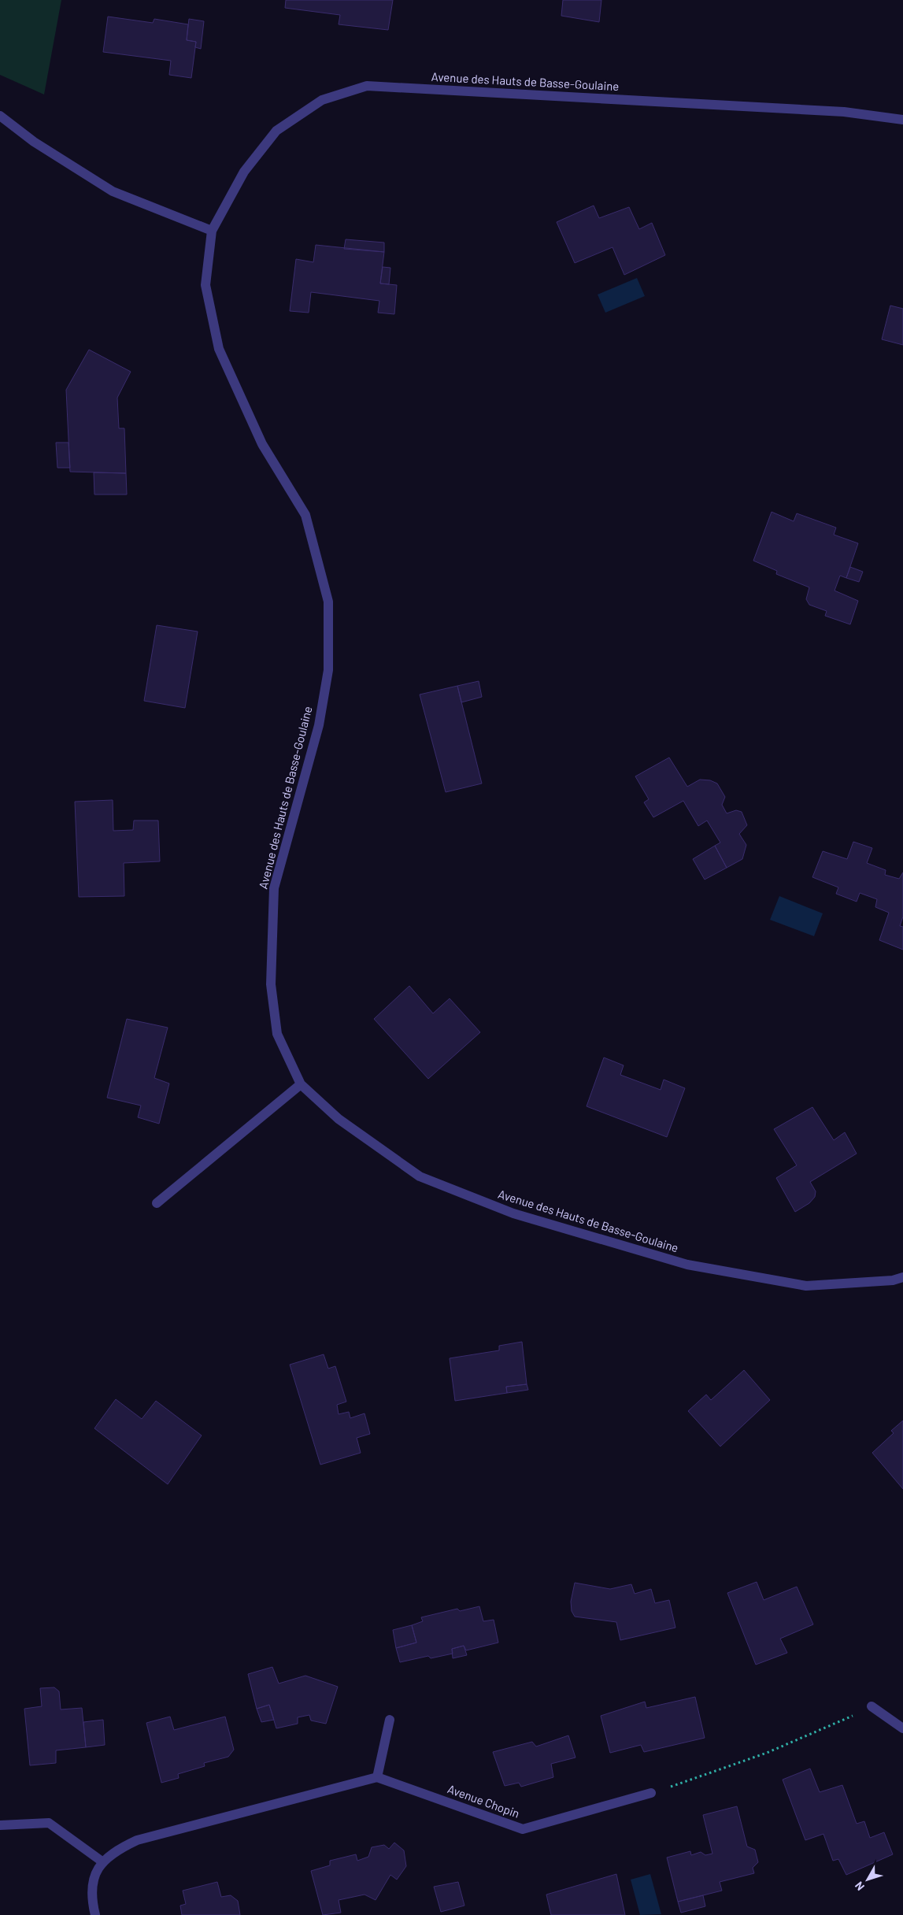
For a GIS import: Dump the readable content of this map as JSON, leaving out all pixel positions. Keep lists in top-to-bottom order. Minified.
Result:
{"streets":{"street":["Avenue des Hauts de Basse-Goulaine","Avenue Chopin"]},"north":"bottom left"}
